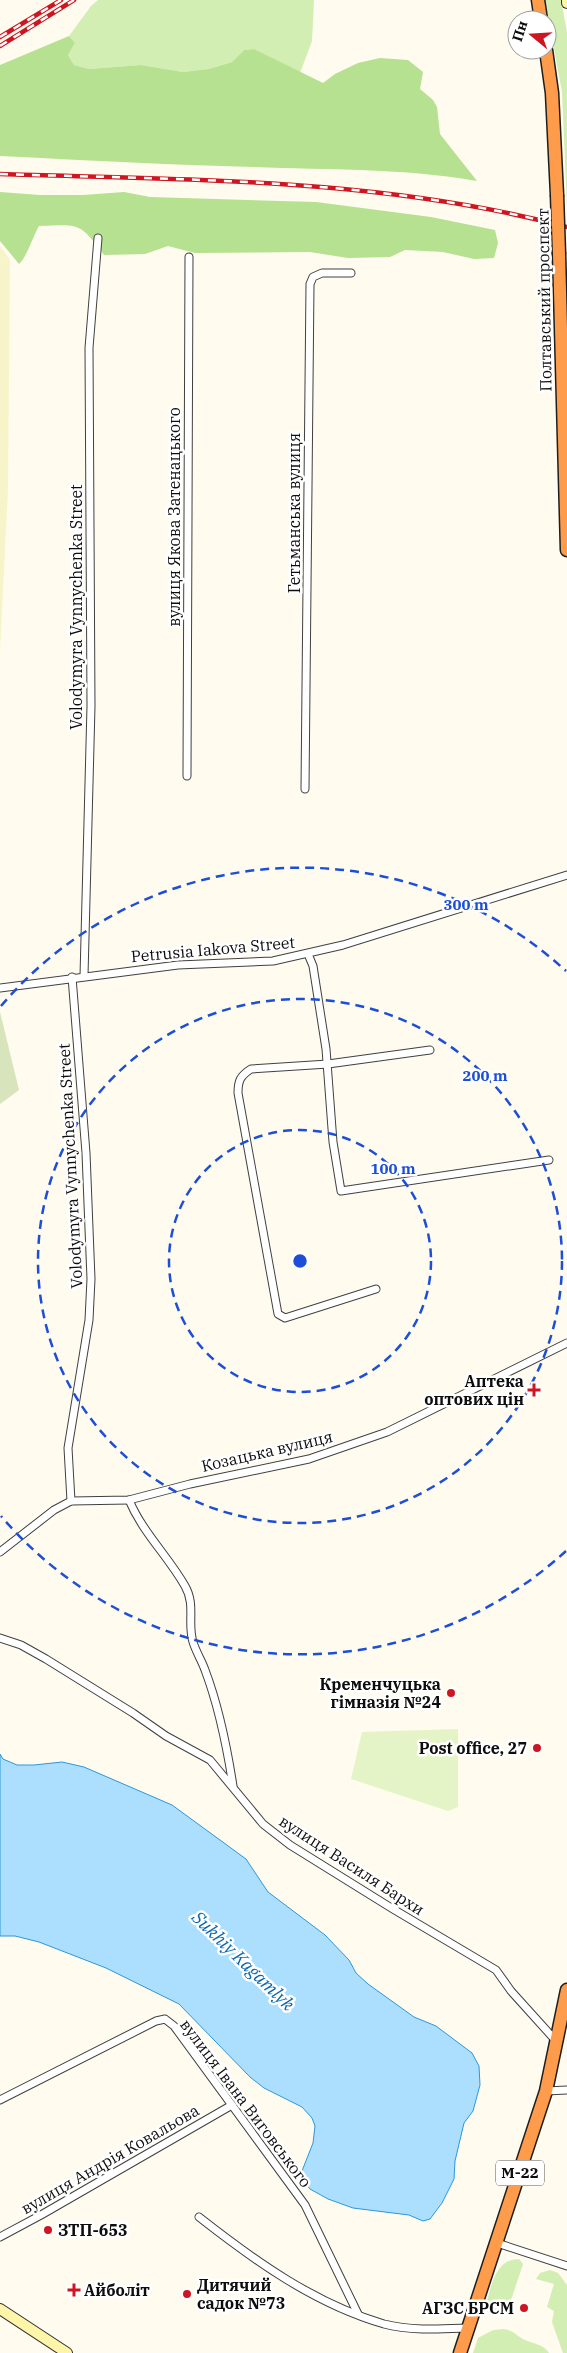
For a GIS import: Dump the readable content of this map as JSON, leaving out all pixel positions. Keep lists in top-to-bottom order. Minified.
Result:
{"streets":{"highway":["Полтавський проспект","М-22"],"street":["Гетьманська вулиця","вулиця Якова Затенацького","Volodymyra Vynnychenka Street","Petrusia Iakova Street","Козацька вулиця","вулиця Василя Бархи","вулиця Івана Виговського","вулиця Андрія Ковальова"]},"crossings":[["Volodymyra Vynnychenka Street","Petrusia Iakova Street"],["Volodymyra Vynnychenka Street","Козацька вулиця"],["вулиця Василя Бархи","М-22"],["вулиця Івана Виговського","вулиця Андрія Ковальова"]],"water":["Sukhiy Kagamlyk"],"places":{"health":["Аптека оптових цін","Айболіт"],"other":["Кременчуцька гімназія №24","Post office, 27","ЗТП-653","Дитячий садок №73","АГЗС БРСМ"]},"north":"left","rings":["300 m","200 m","100 m"]}
